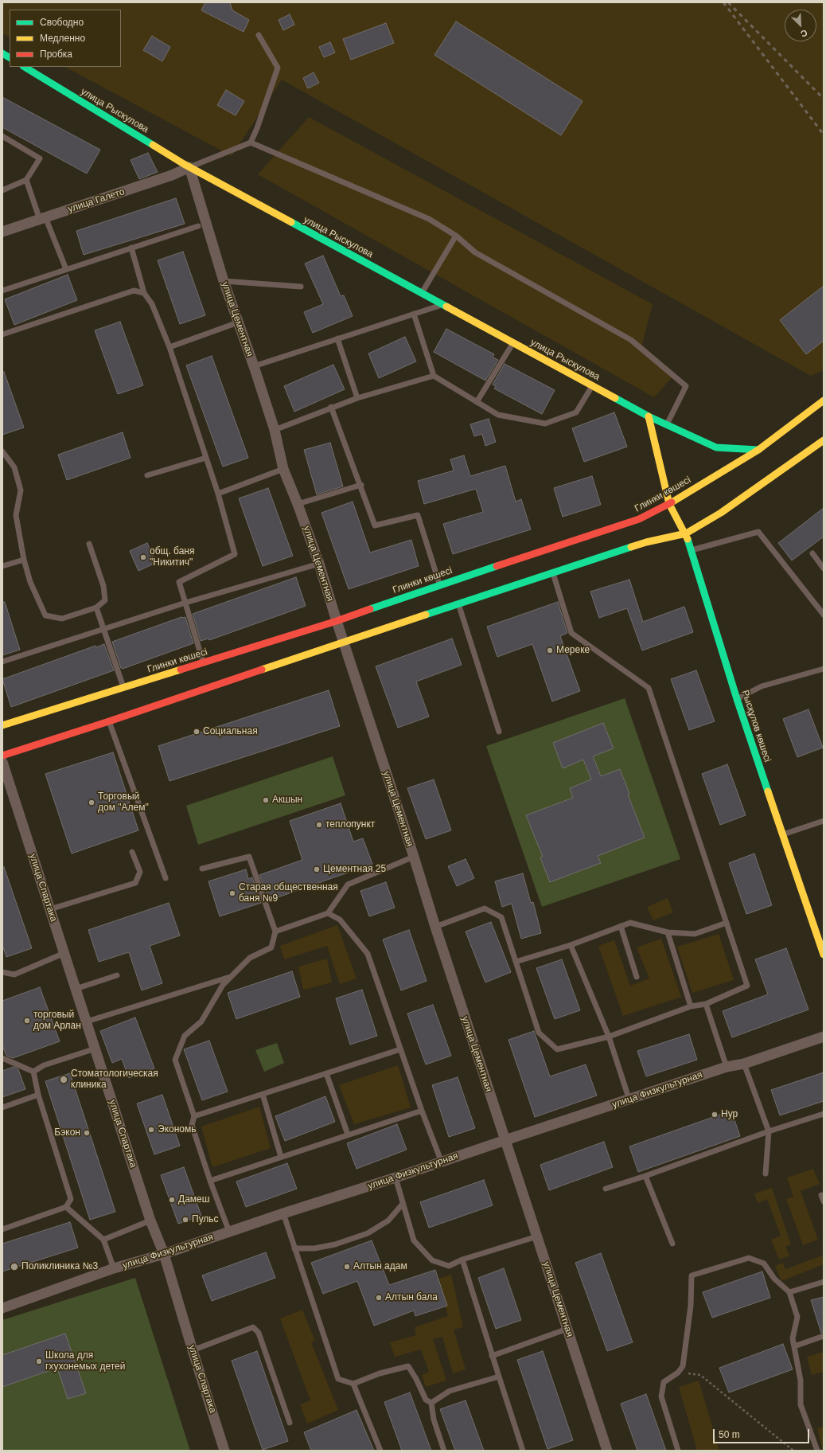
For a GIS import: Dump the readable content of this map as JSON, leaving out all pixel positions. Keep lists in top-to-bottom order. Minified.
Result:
{"streets":{"main road":["улица Рыскулова","Глинки көшесі","Рысқұлов көшесі"],"street":["улица Галето","улица Цементная","улица Спартака","улица Физкультурная"]},"crossings":[["улица Рыскулова","улица Галето"],["улица Рыскулова","улица Цементная"],["улица Рыскулова","Глинки көшесі"],["улица Галето","улица Цементная"],["улица Цементная","Глинки көшесі"],["улица Цементная","улица Физкультурная"],["Глинки көшесі","Рысқұлов көшесі"],["улица Спартака","улица Физкультурная"]],"places":["общ. баня \"Никитич\"","Мереке","Социальная","Акшын","Торговый дом \"Алем\"","теплопункт","Цементная 25","Старая общественная баня №9","торговый дом Арлан","Стоматологическая клиника","Нур","Экономь","Бэкон","Дамеш","Пульс","Поликлиника №3","Алтын адам","Алтын бала","Школа для гхухонемых детей"],"legend":["Свободно","Медленно","Пробка"],"scale_bar":"50 m","north":"bottom right"}
